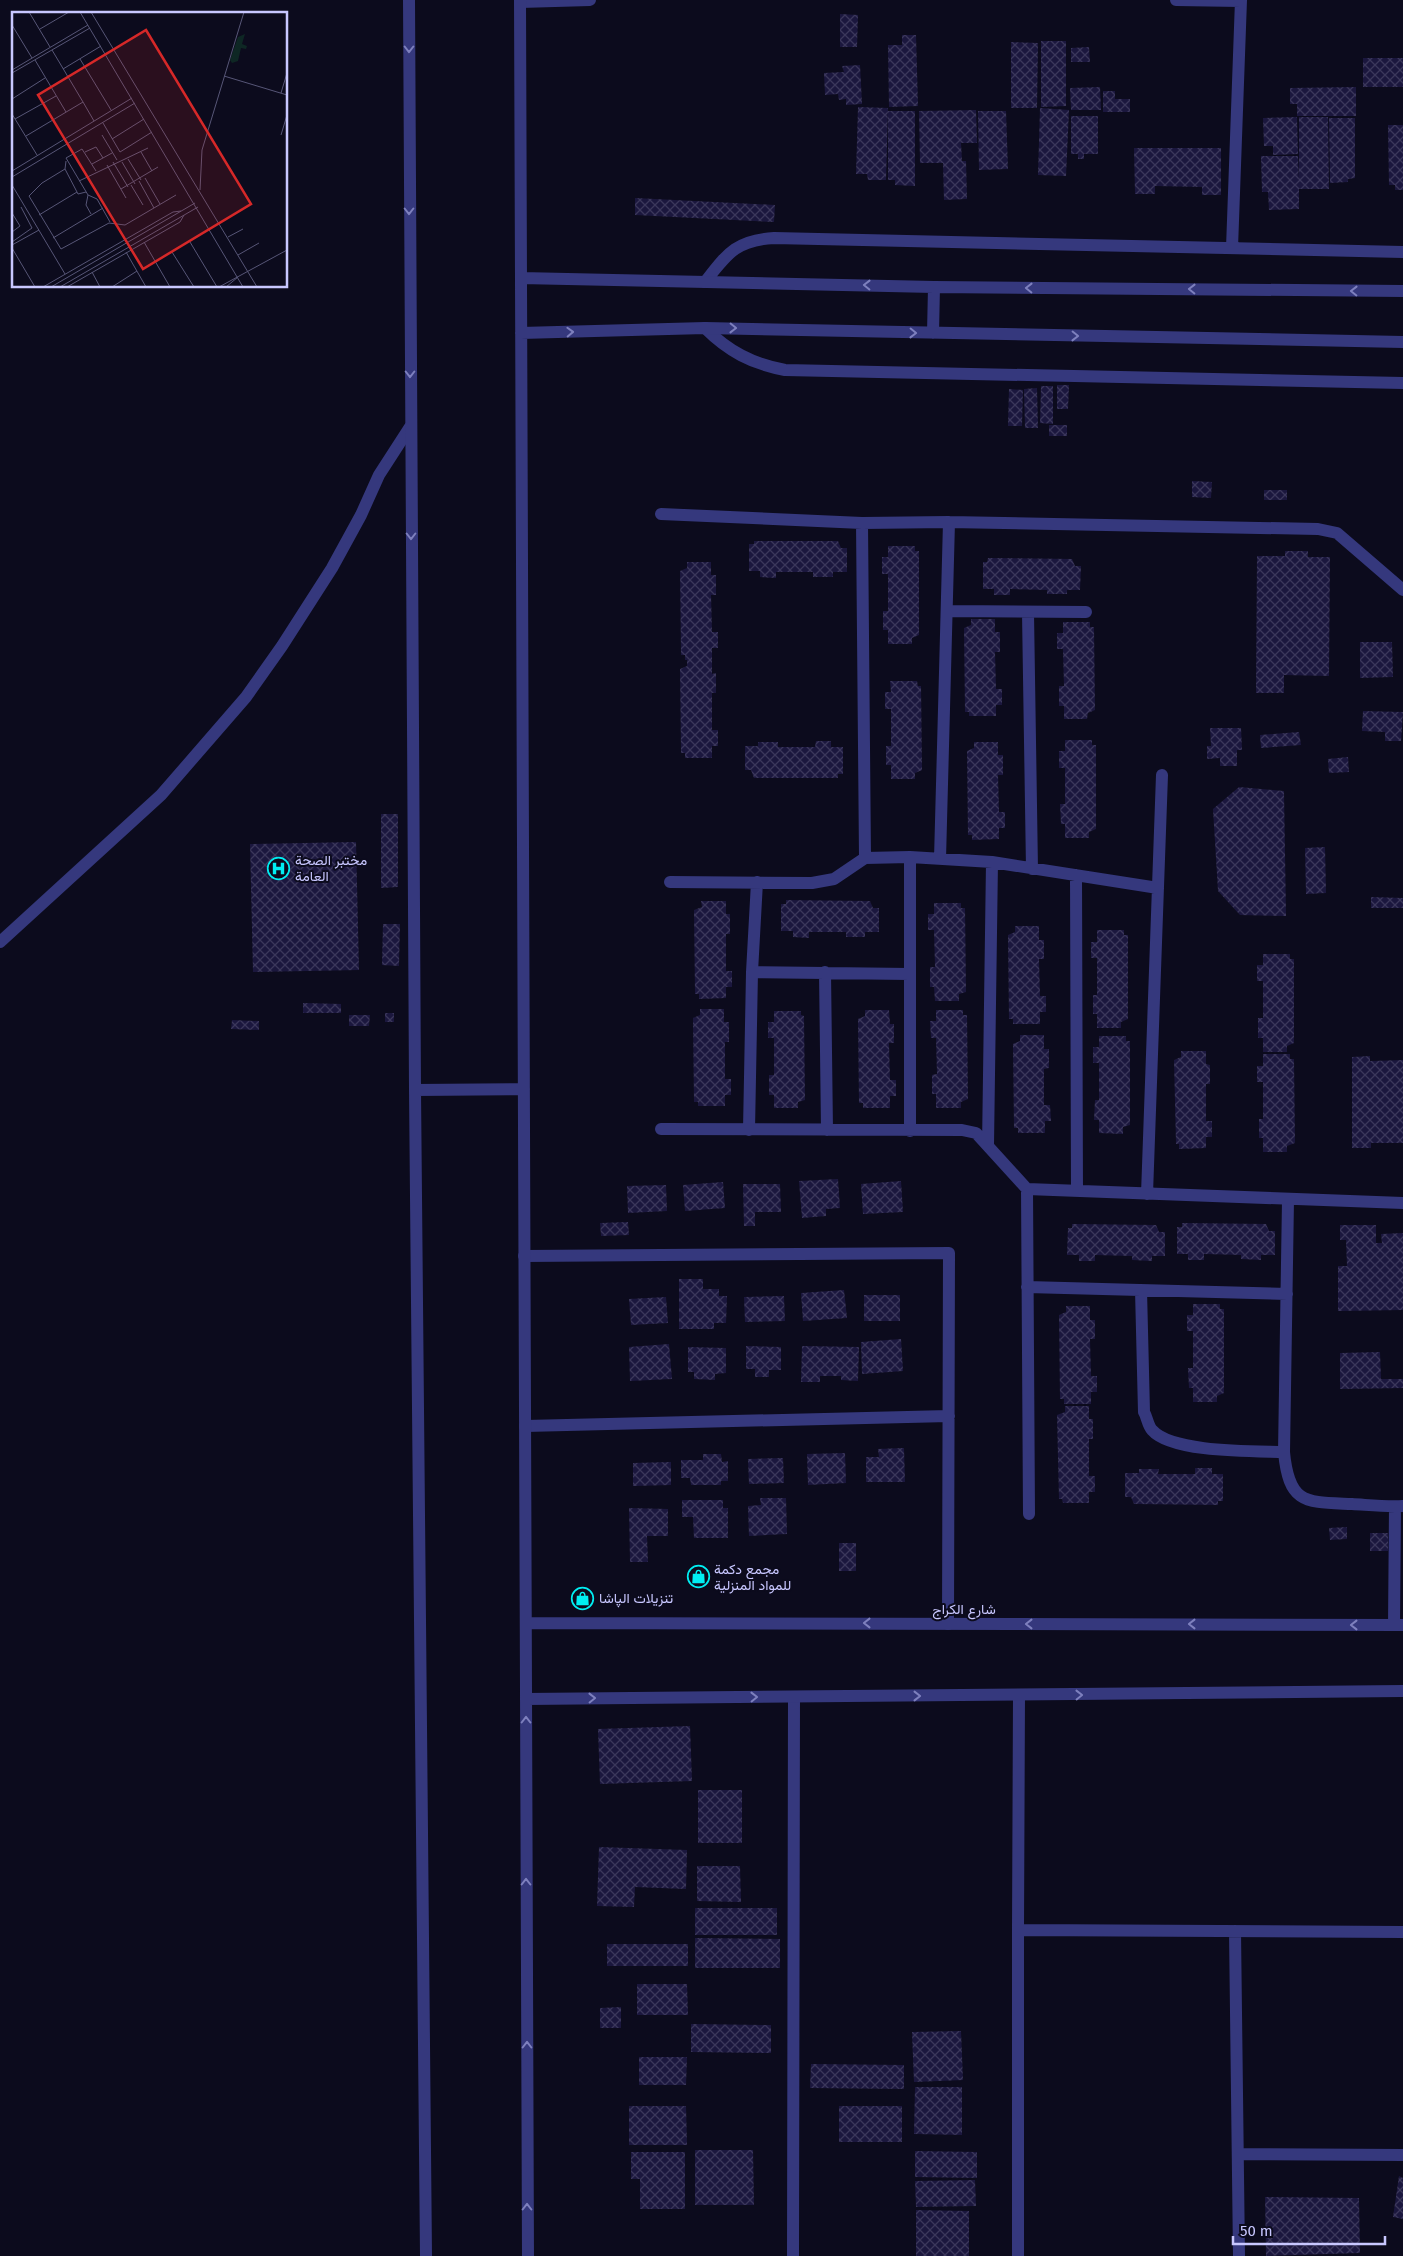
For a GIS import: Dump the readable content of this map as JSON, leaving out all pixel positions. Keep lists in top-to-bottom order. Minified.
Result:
{"streets":{"street":["شارع الكراج"]},"places":{"hospital":["مختبر الصحة العامة"],"shop":["مجمع دكمة للمواد المنزلية","تنزيلات الپاشا"]},"scale_bar":"50 m"}
